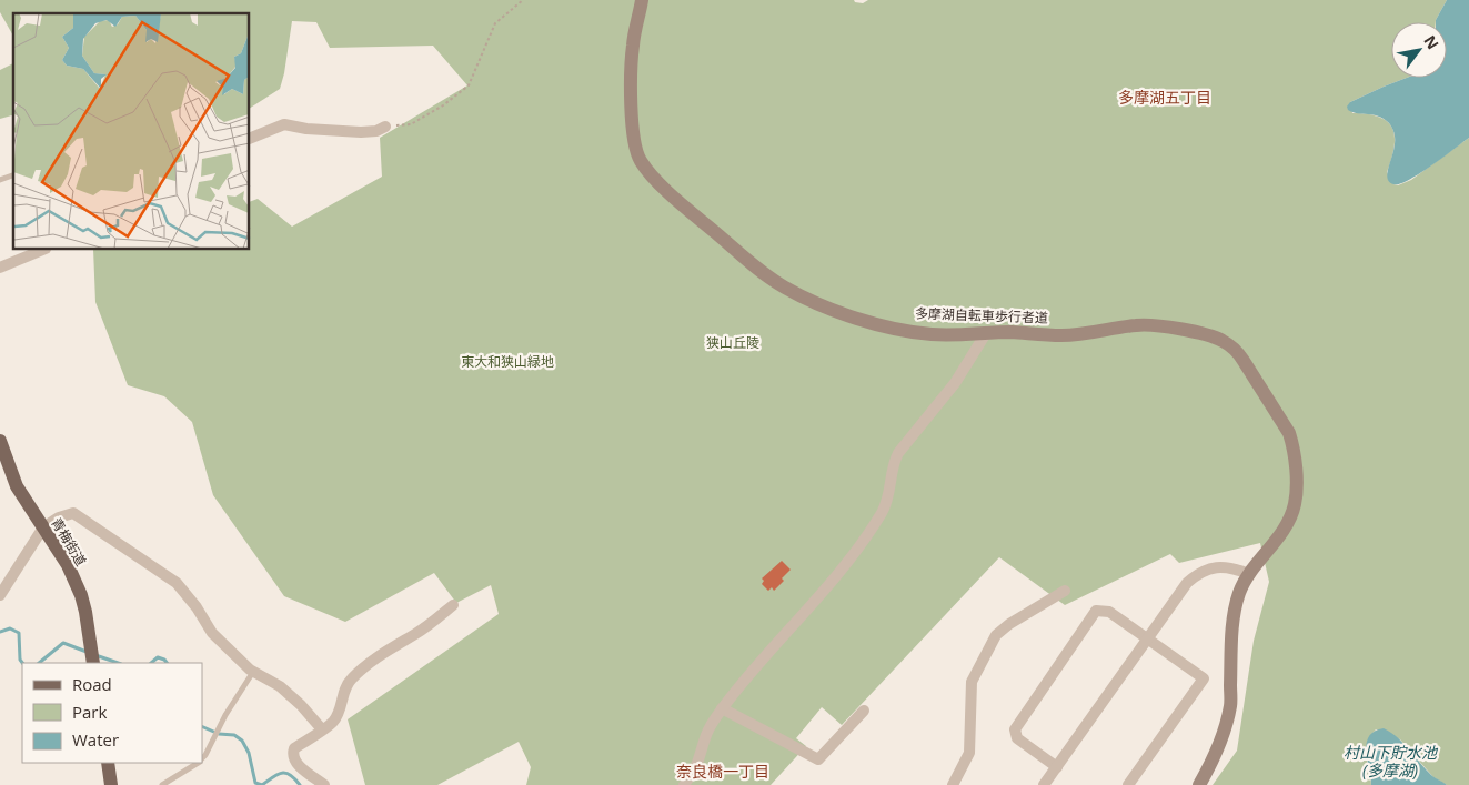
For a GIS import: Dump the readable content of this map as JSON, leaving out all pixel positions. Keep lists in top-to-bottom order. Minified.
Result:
{"streets":{"main road":["青梅街道"]},"districts":["多摩湖五丁目","奈良橋一丁目"],"water":["村山下貯水池 (多摩湖)"],"parks":["狭山丘陵","東大和狭山緑地"],"legend":["Road","Park","Water"],"north":"top right"}
